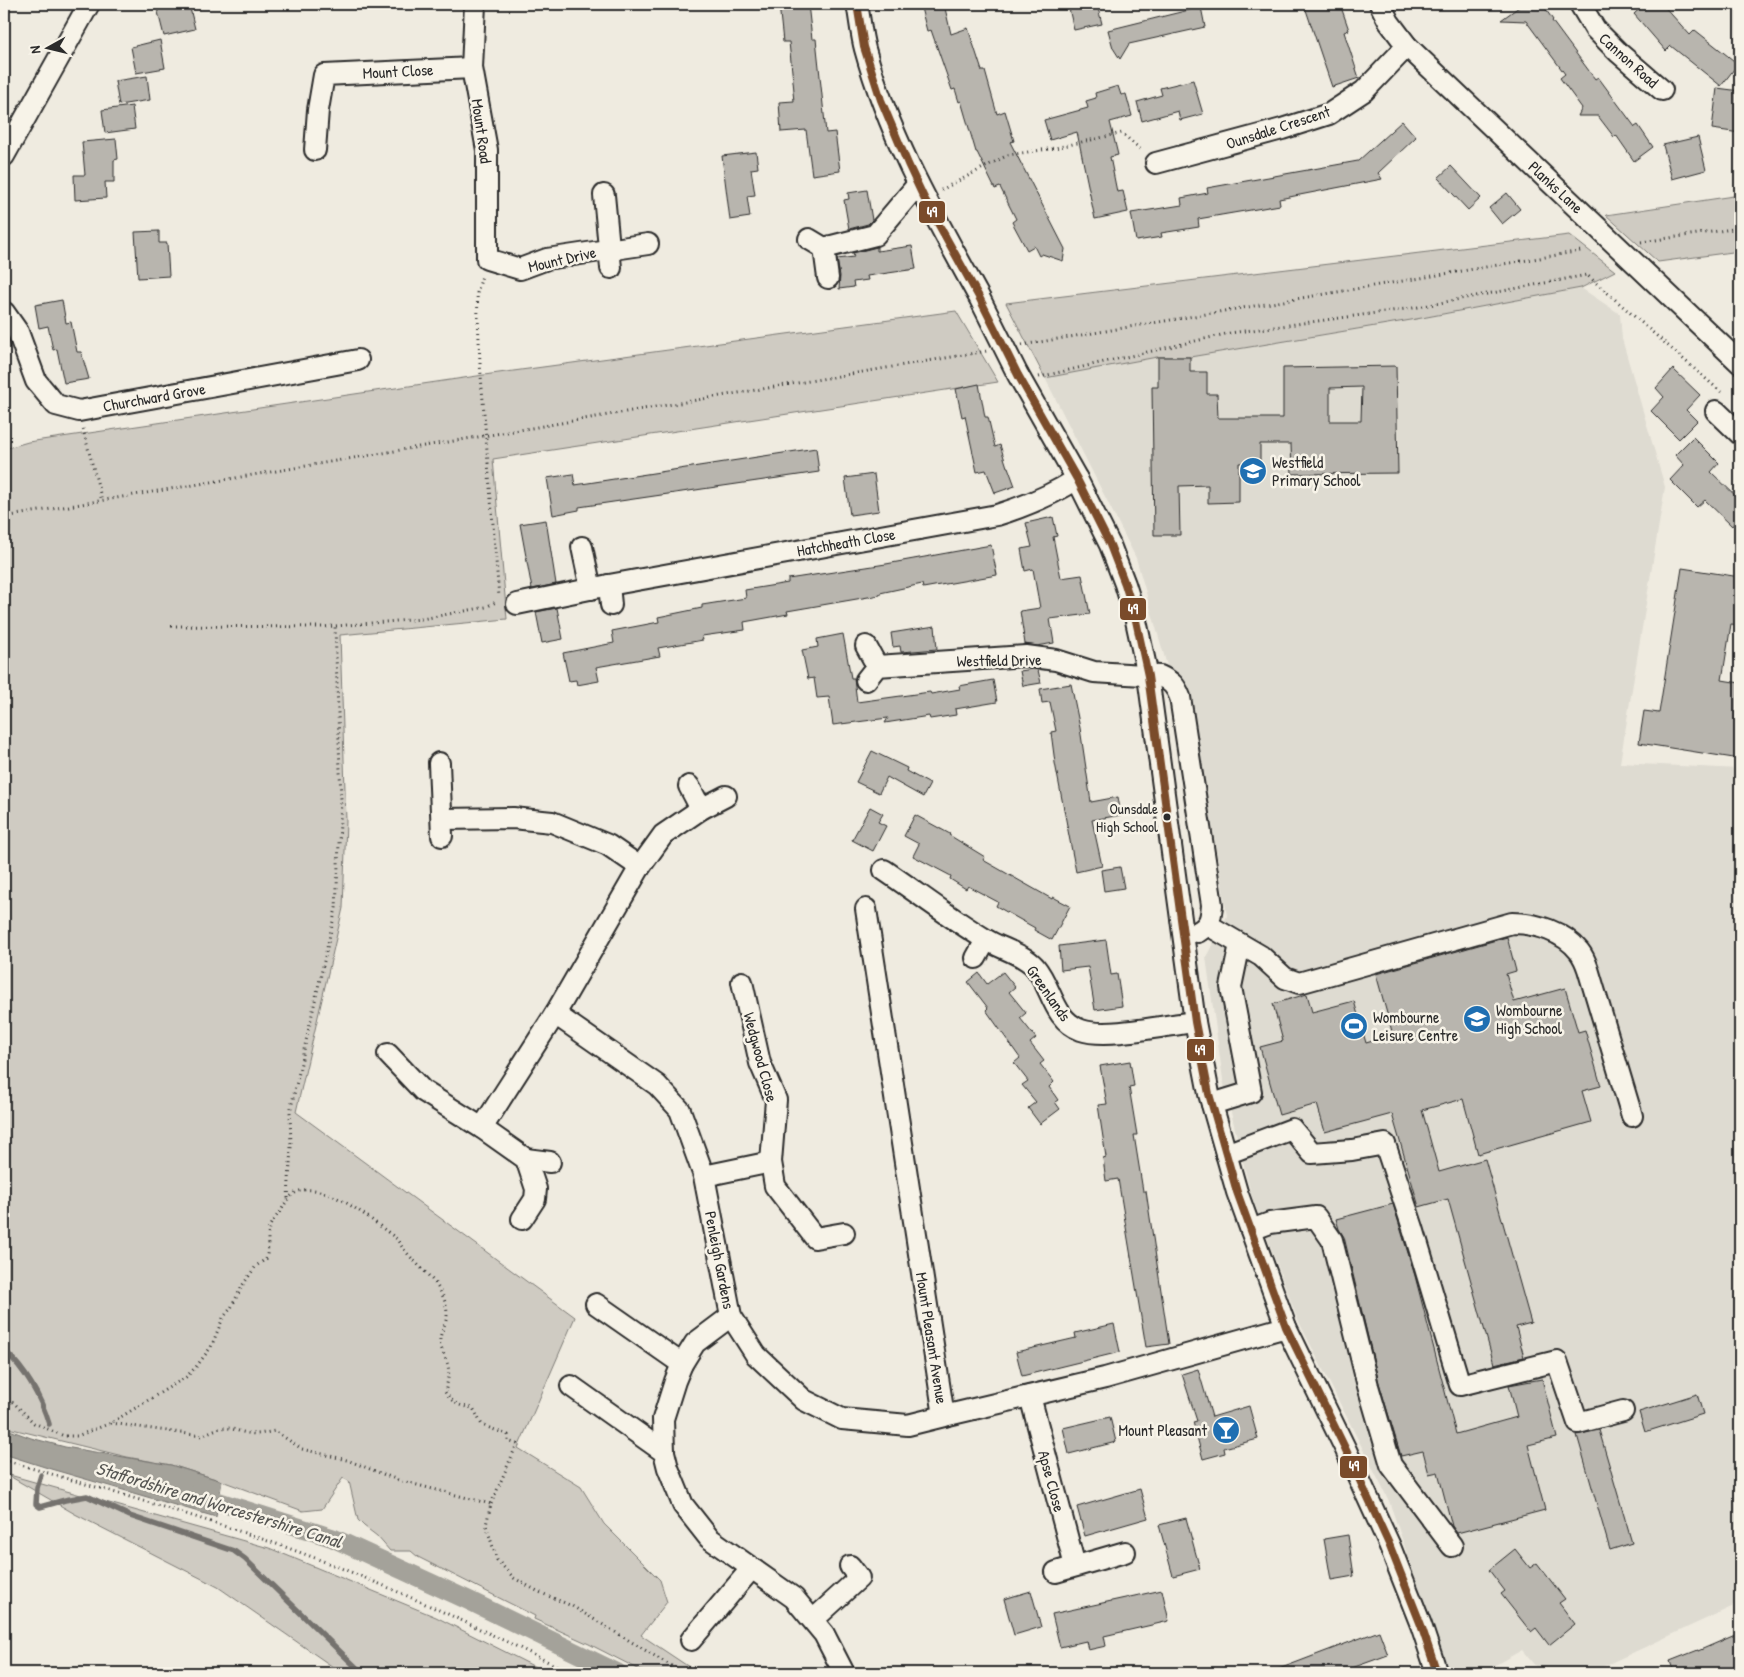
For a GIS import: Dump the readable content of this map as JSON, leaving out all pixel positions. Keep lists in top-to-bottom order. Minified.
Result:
{"streets":{"street":["Cannon Road","Mount Close","Ounsdale Crescent","Mount Road","Planks Lane","Mount Drive","Churchward Grove","Hatchheath Close","Westfield Drive","Greenlands","Wedgwood Close","Penleigh Gardens","Mount Pleasant Avenue","Apse Close"]},"crossings":[["Mount Close","Mount Road"],["Ounsdale Crescent","Planks Lane"],["Mount Road","Mount Drive"],["Penleigh Gardens","Mount Pleasant Avenue"],["Mount Pleasant Avenue","Apse Close"]],"water":["Staffordshire and Worcestershire Canal"],"places":{"school or university":["Westfield Primary School","Wombourne High School"],"other":["Ounsdale High School"],"sports":["Wombourne Leisure Centre"],"bar":["Mount Pleasant"]},"lines":["transit line 49"],"north":"left"}
